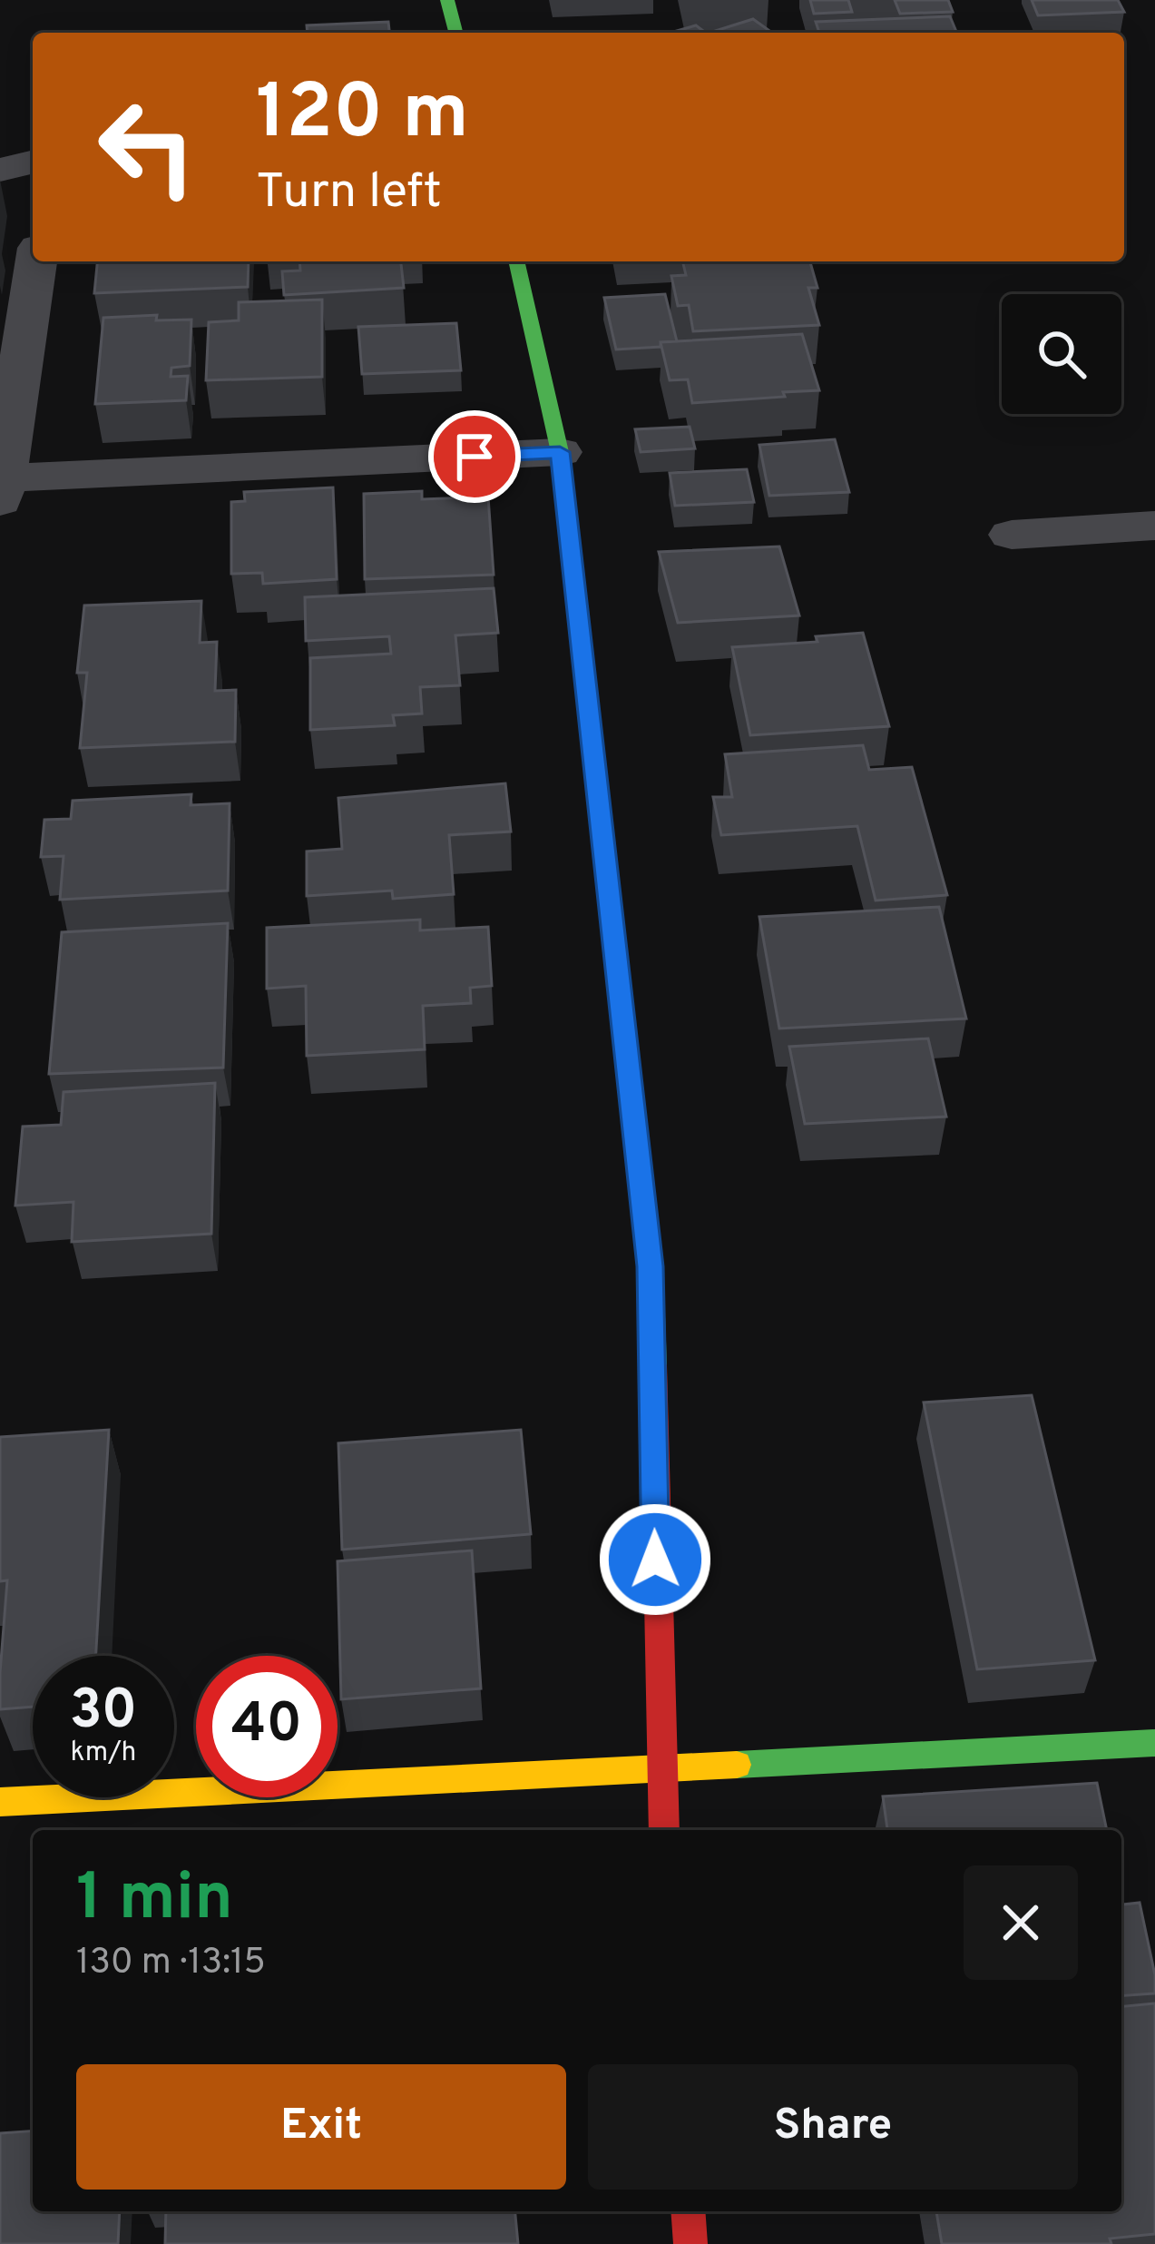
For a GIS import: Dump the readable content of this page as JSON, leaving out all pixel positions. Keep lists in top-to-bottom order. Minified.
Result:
{"page":{"turn":["120 m","Turn left"],"speed":"30 km/h","limit":"40","heading":["1 min","130 m · 13:15"],"buttons":["Exit","Share"]}}
